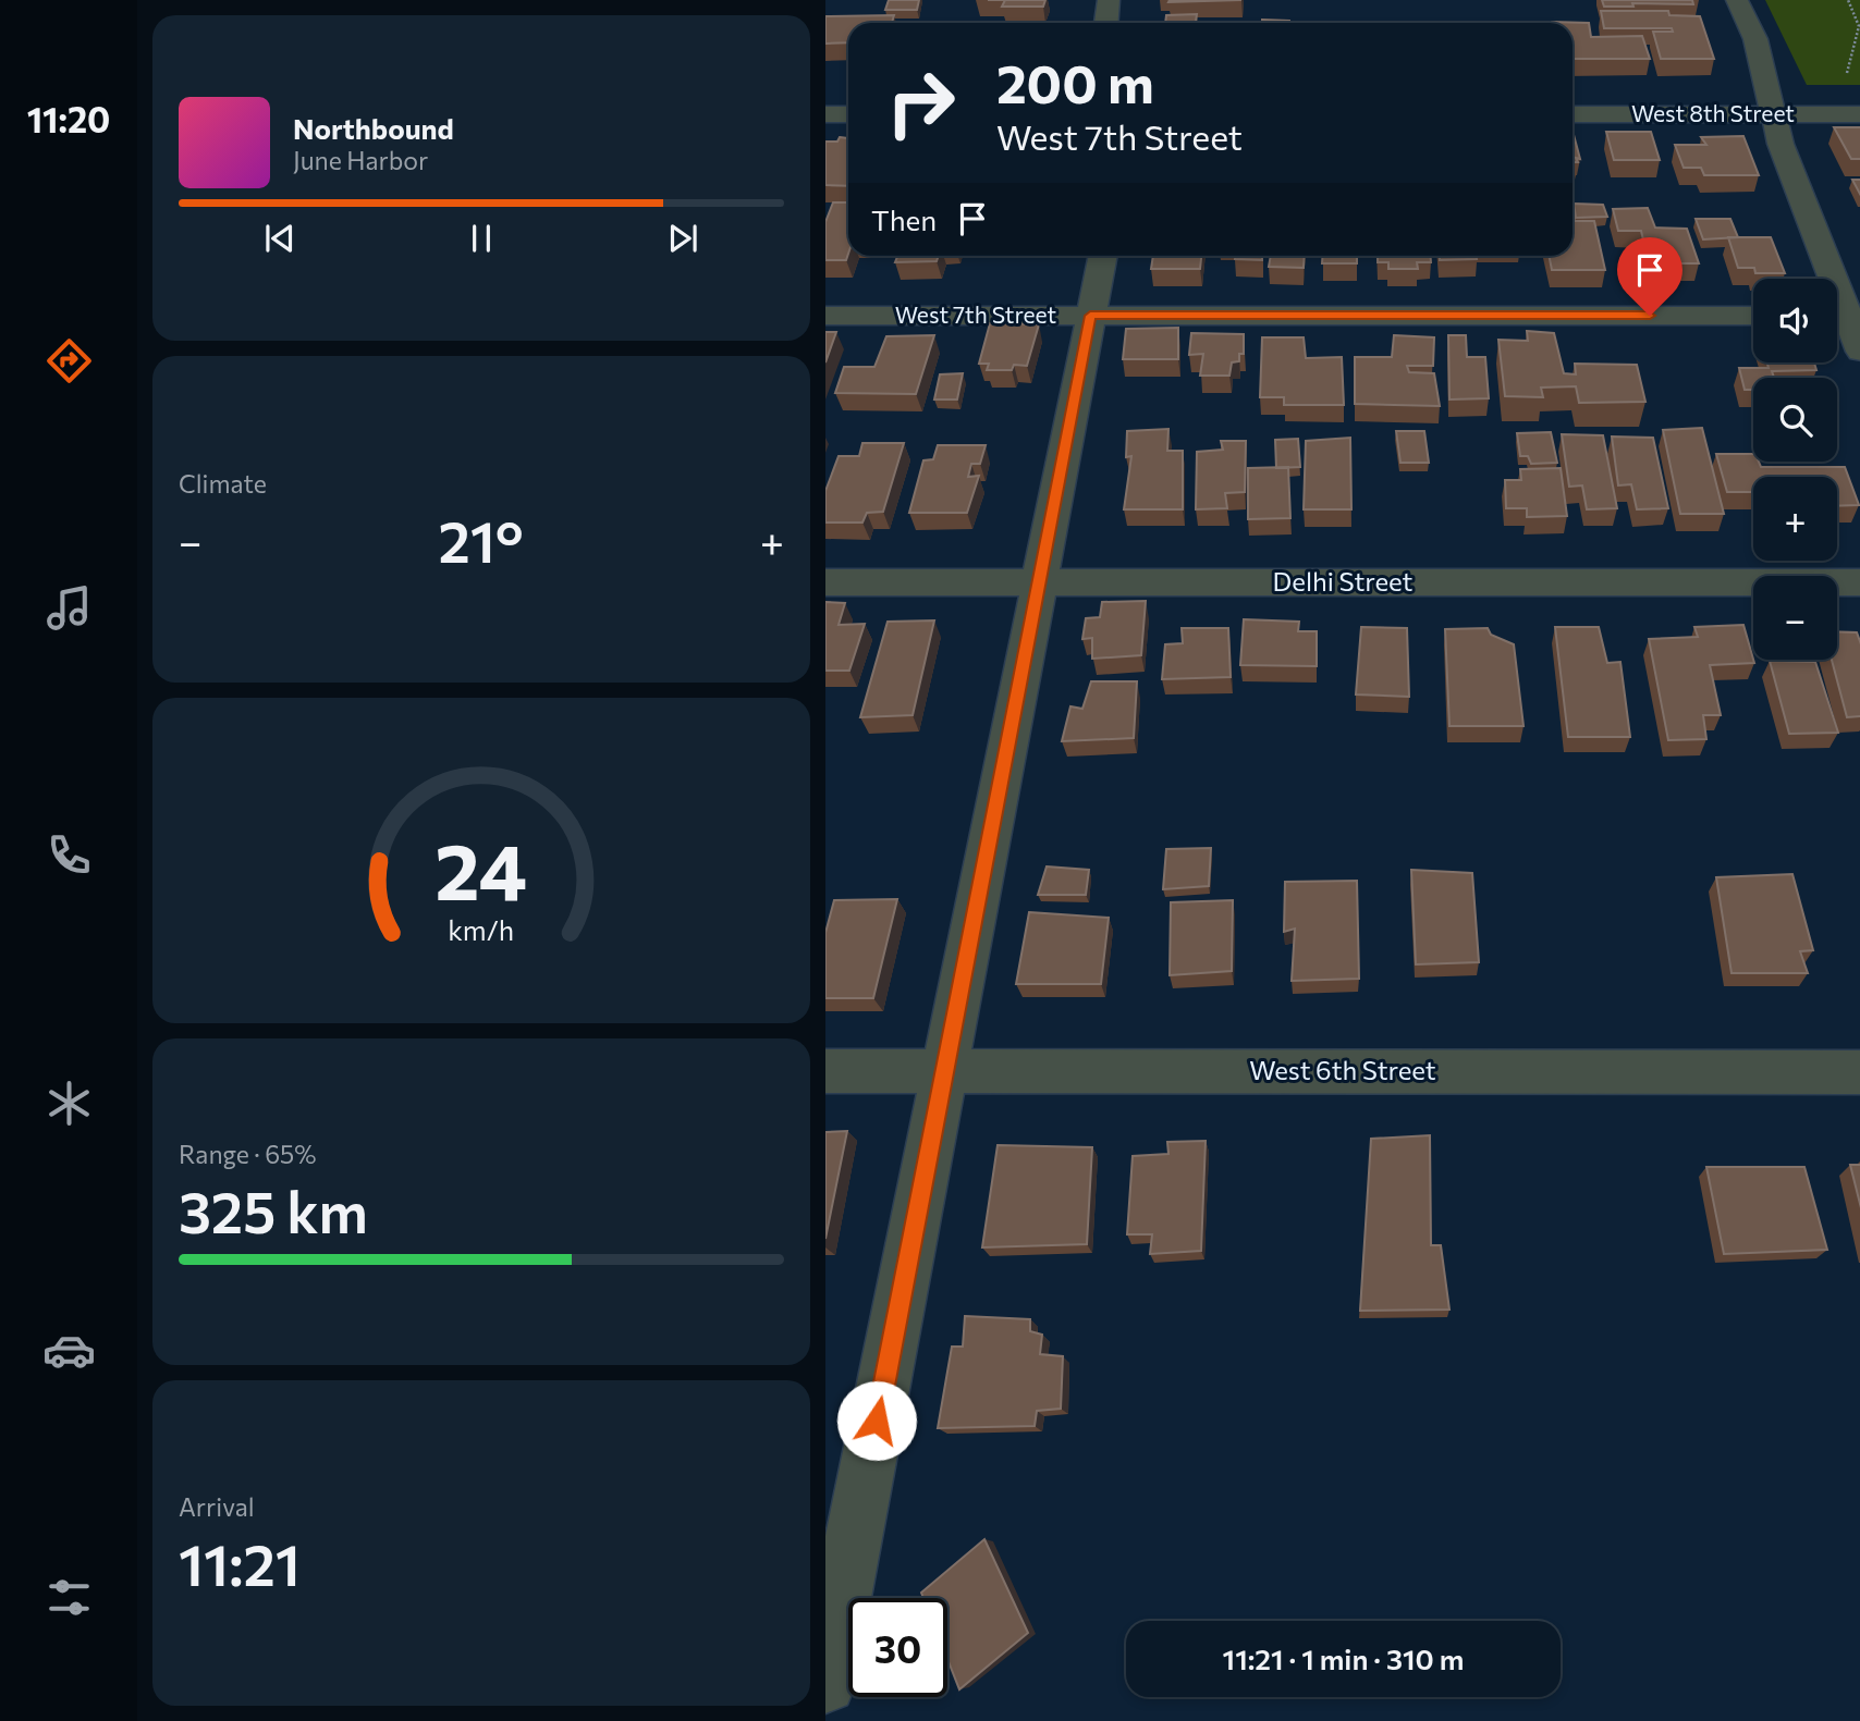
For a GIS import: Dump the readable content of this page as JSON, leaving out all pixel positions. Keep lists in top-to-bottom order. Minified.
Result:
{"streets":{"street":["West 8th Street","West 7th Street","Delhi Street","West 6th Street"]},"page":{"tabs":"11:20","turn":["200 m","West 7th Street"],"song":["Northbound","June Harbor"],"then":"Then","map_buttons":["+","−"],"tile":["Climate",["Range · 65%","325 km"],["Arrival","11:21"]],"heat":["−","21°","+"],"limit":"30","trip":"11:21 · 1 min · 310 m","gauge":["24","km/h"]}}
